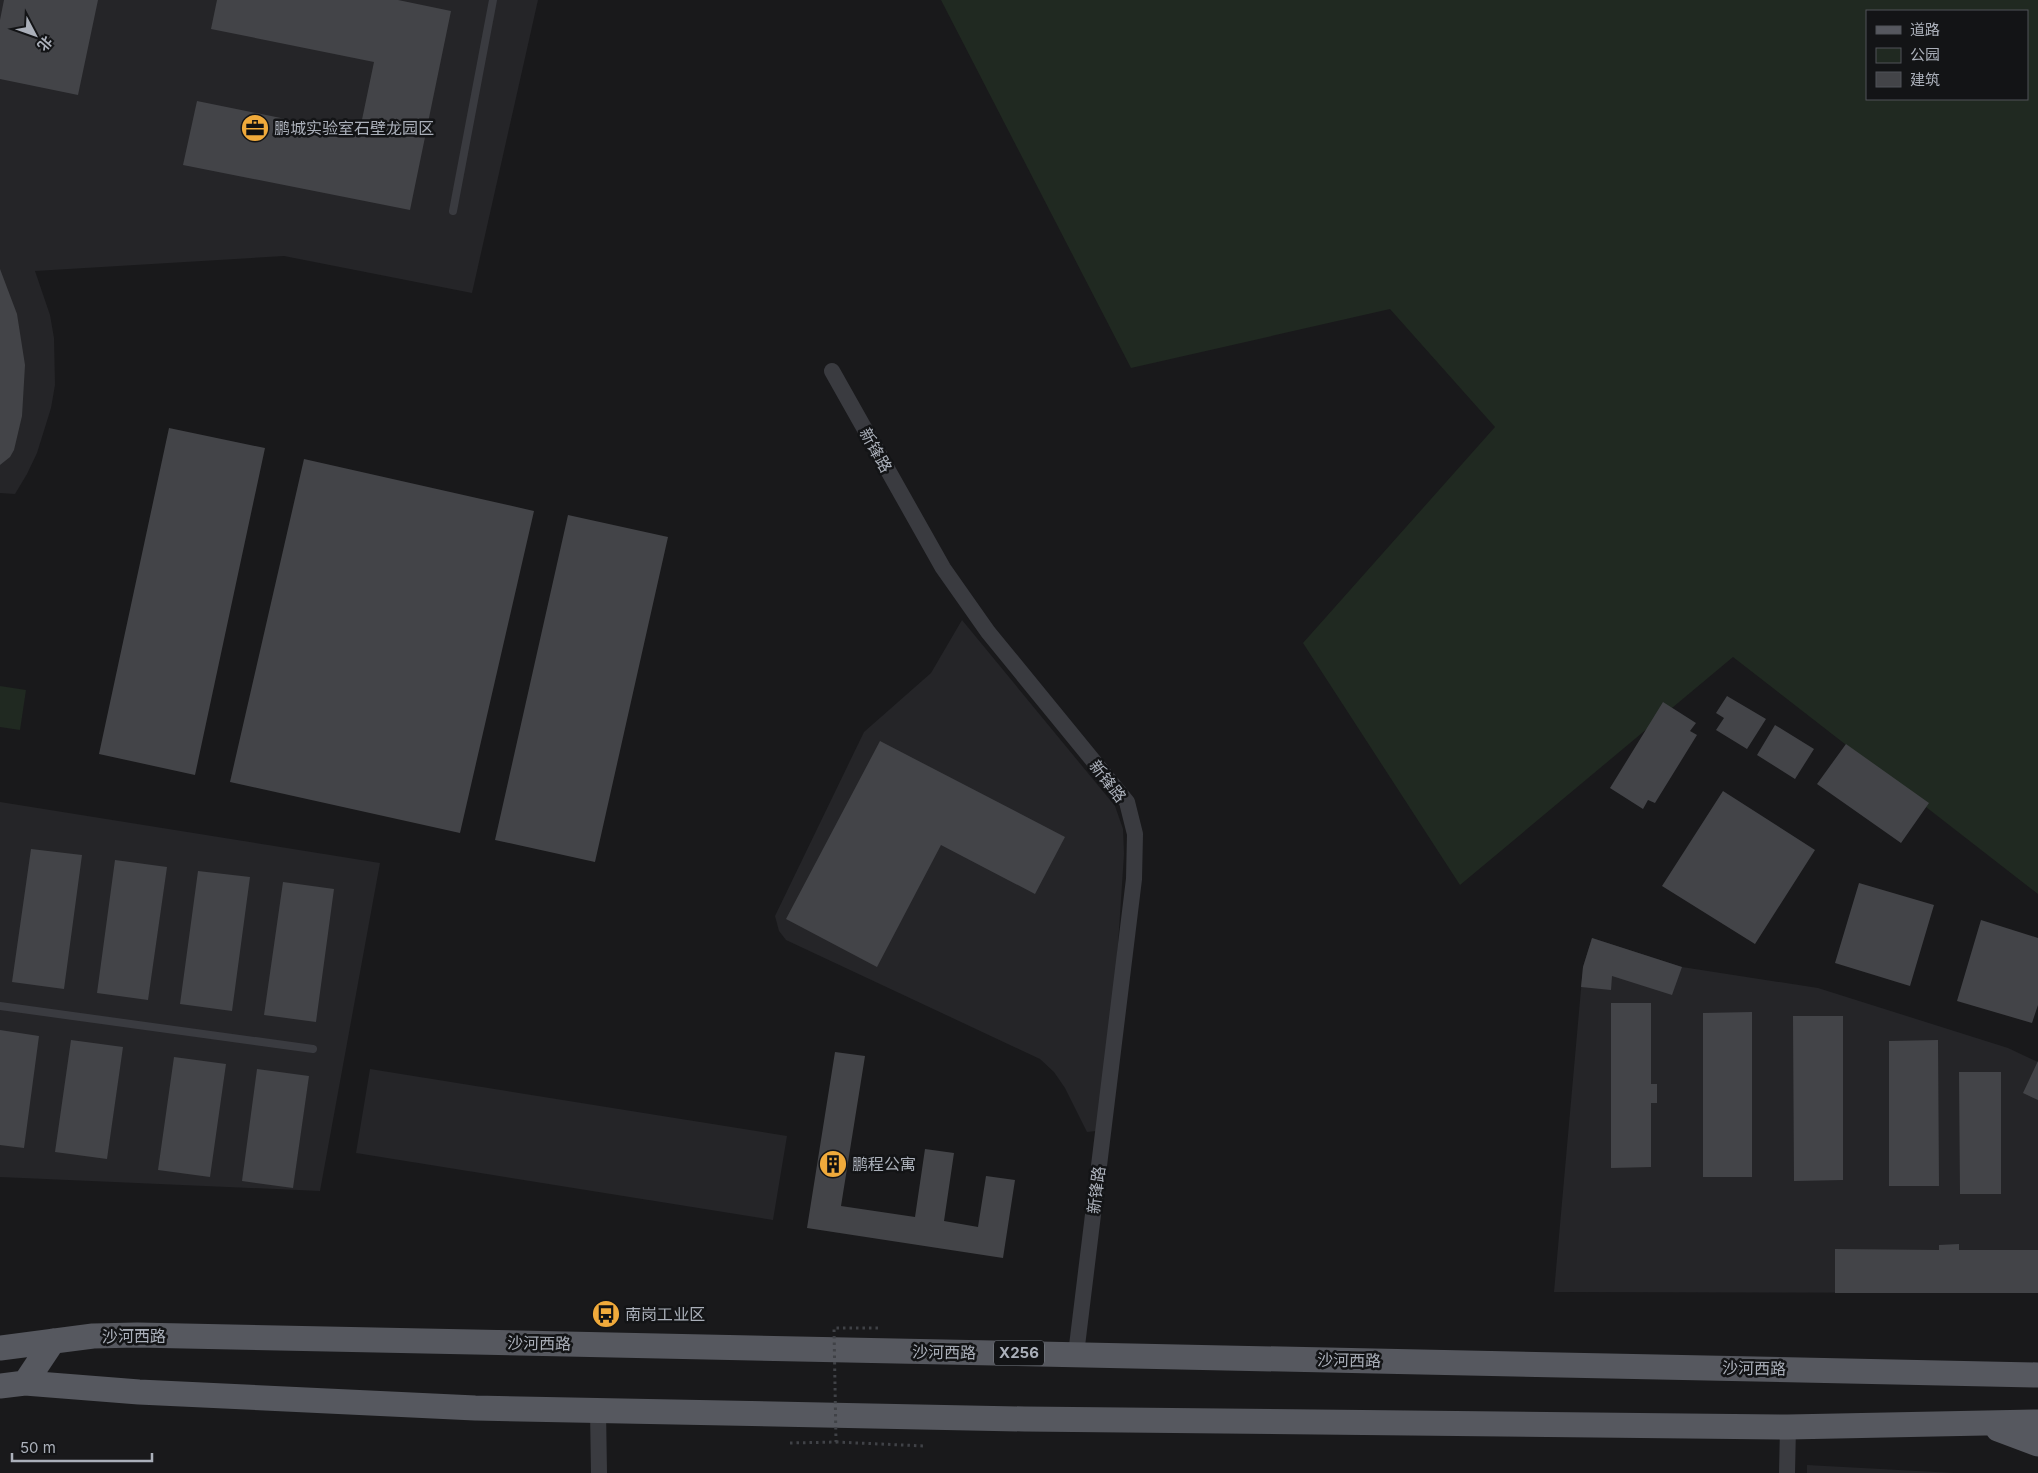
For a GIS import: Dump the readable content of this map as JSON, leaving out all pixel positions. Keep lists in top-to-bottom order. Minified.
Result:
{"streets":{"main road":["沙河西路","X256"],"street":["新锋路"]},"crossings":[["新锋路","沙河西路"]],"places":{"office":["鹏城实验室石壁龙园区"],"building":["鹏程公寓"],"bus stop":["南岗工业区"]},"legend":["道路","公园","建筑"],"scale_bar":"50 m","north":"bottom right"}
